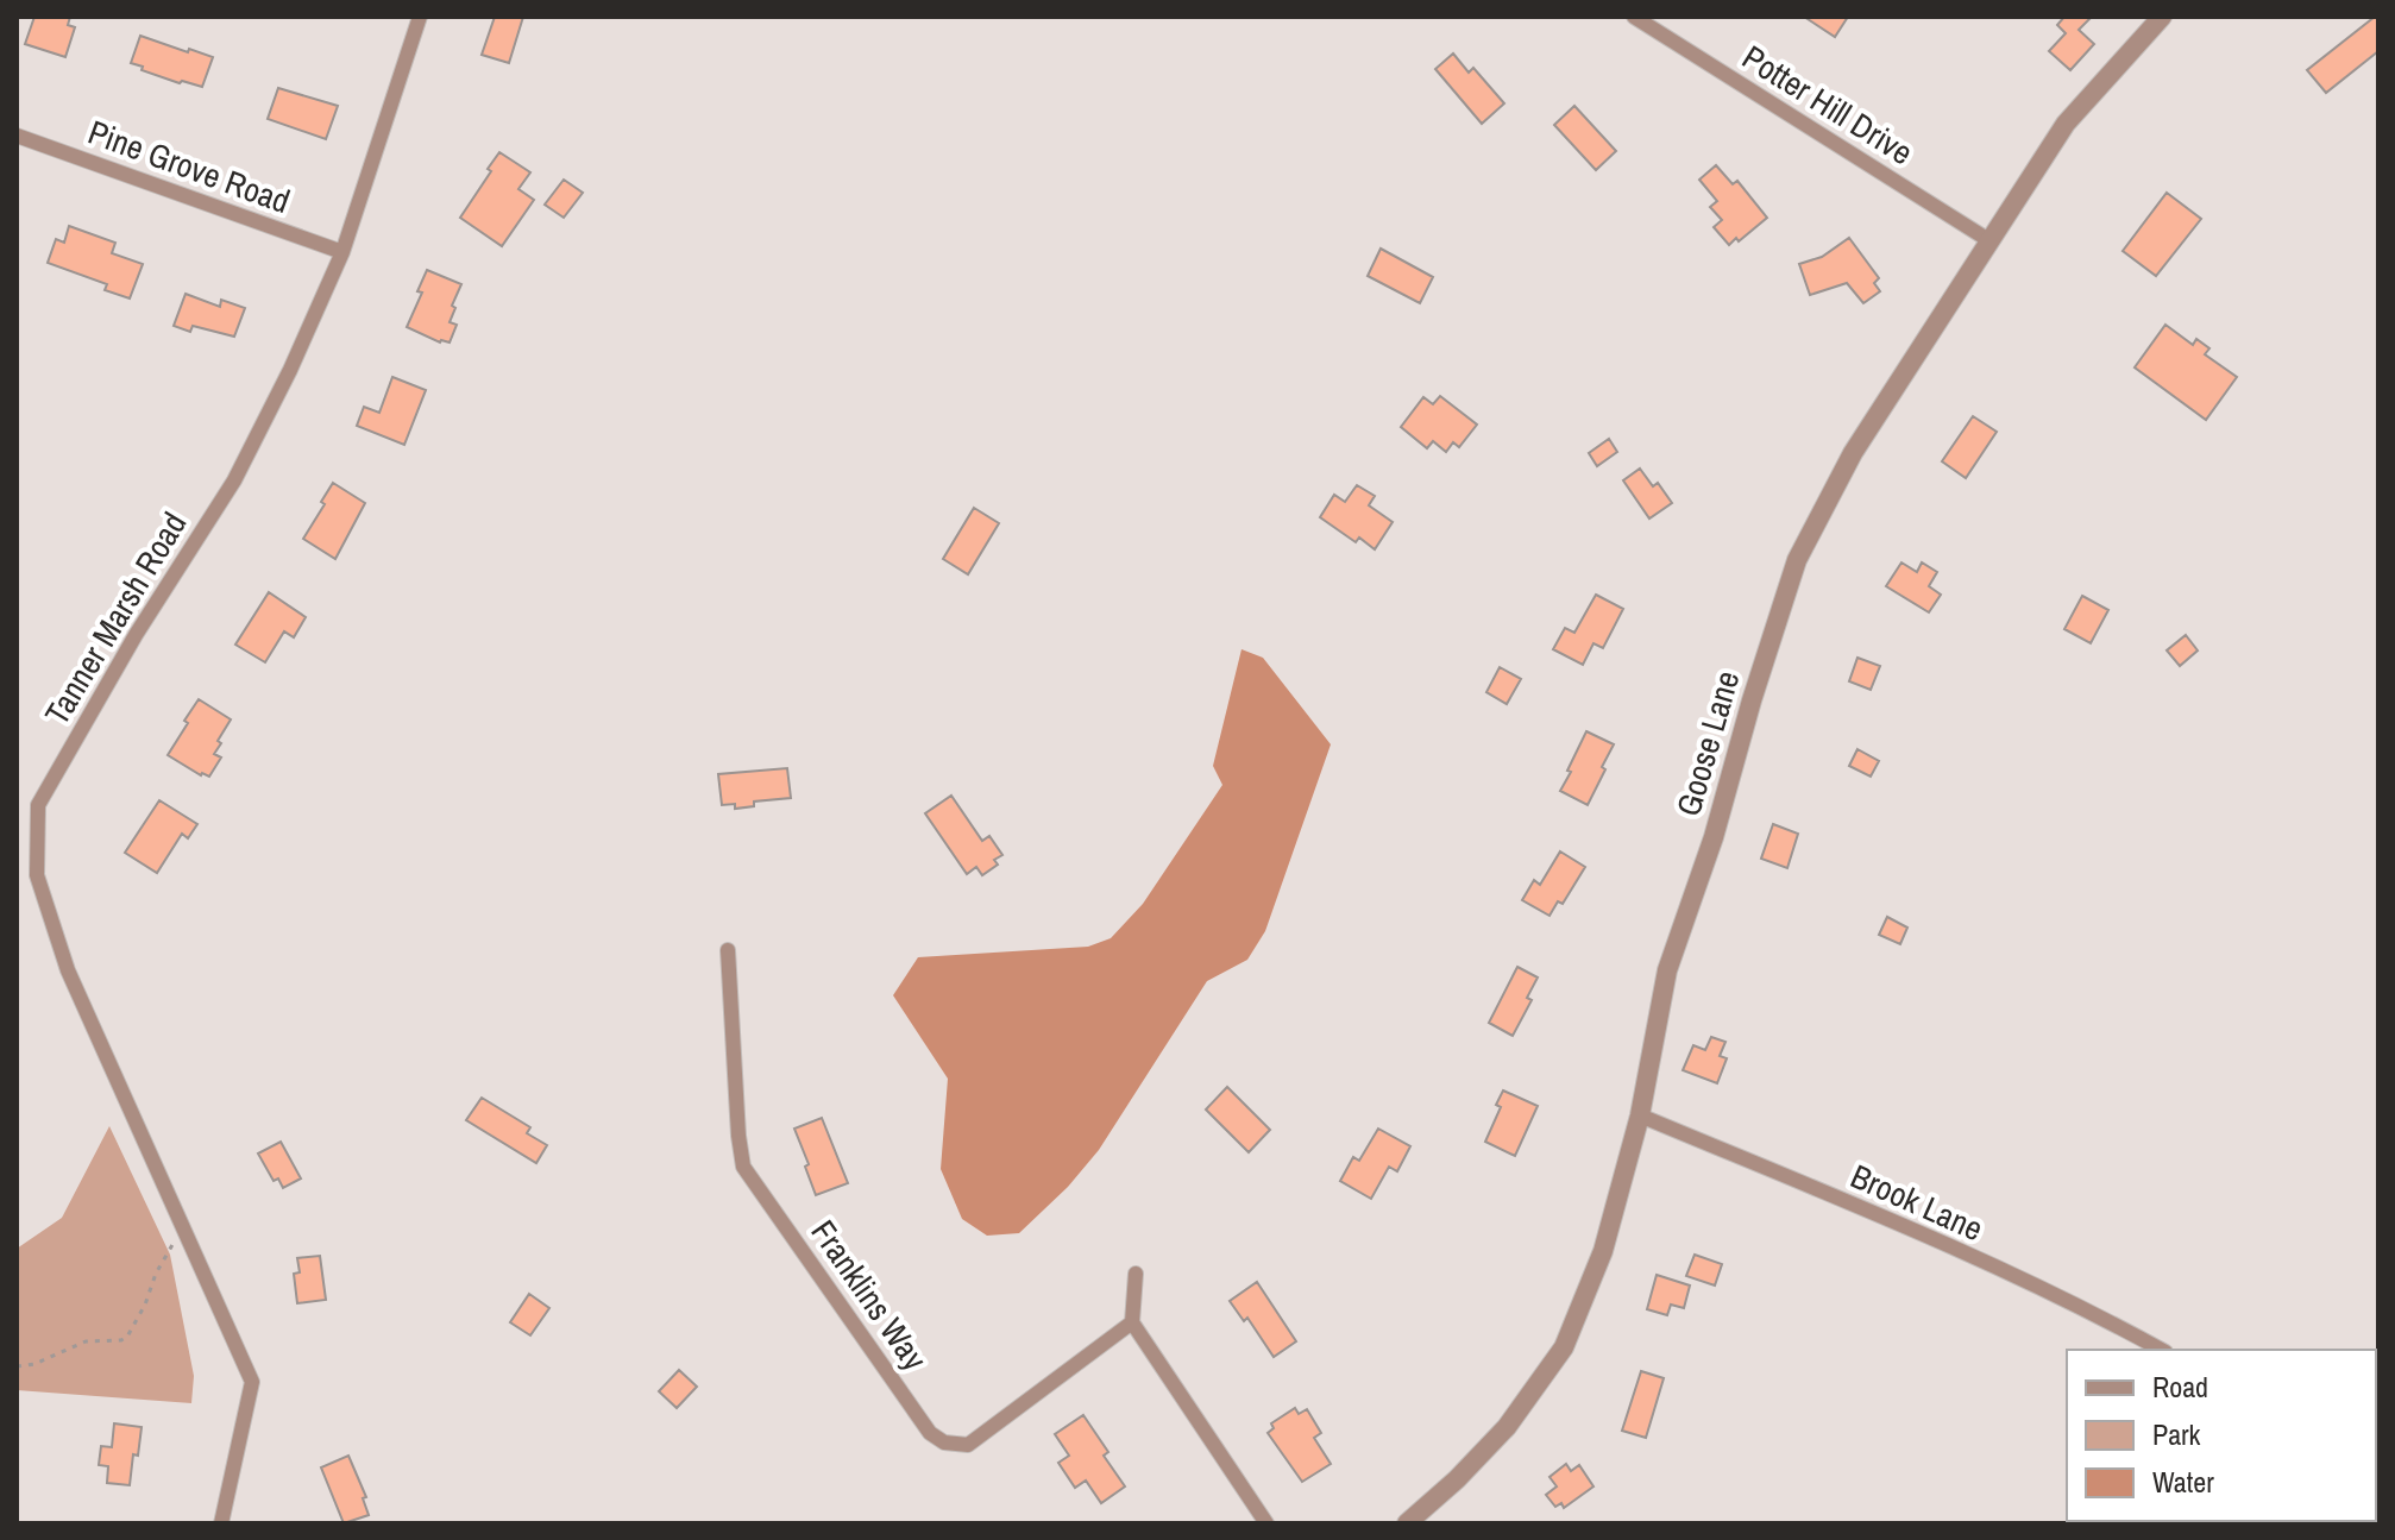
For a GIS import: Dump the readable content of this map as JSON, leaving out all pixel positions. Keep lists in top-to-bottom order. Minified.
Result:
{"streets":{"street":["Potter Hill Drive","Pine Grove Road","Tanner Marsh Road","Goose Lane","Brook Lane","Franklins Way"]},"crossings":[["Potter Hill Drive","Goose Lane"],["Pine Grove Road","Tanner Marsh Road"],["Goose Lane","Brook Lane"]],"legend":["Road","Park","Water"]}
